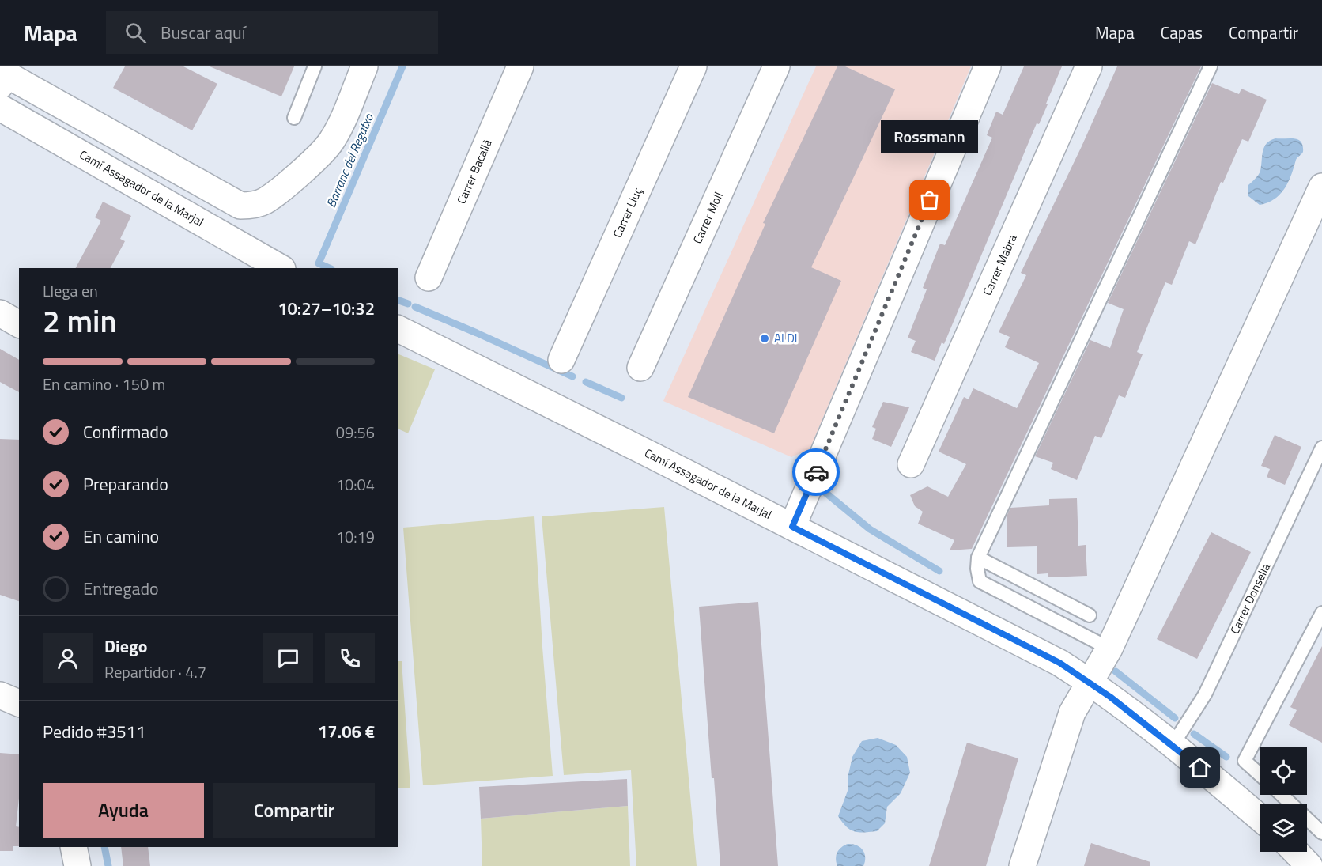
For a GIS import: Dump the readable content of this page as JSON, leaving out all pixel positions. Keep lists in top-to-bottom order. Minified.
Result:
{"streets":{"street":["Carrer Bacallà","Camí Assagador de la Marjal","Carrer Lluç","Carrer Moll","Carrer Mabra"],"lane":["Carrer Donsella"]},"crossings":[["Camí Assagador de la Marjal","Carrer Donsella"]],"water":["Barranc del Regatxo"],"places":["Rossmann","ALDI"],"page":{"header":"Mapa","search":"Buscar aquí","nav":["Mapa","Capas","Compartir"],"bubble":"Rossmann","heading":["2 min","Llega en","10:27–10:32"],"panel":["Diego","Repartidor · 4.7","Pedido #3511","17.06 €"],"bar":"En camino · 150 m","list":[["Confirmado","09:56"],["Preparando","10:04"],["En camino","10:19"],"Entregado"],"buttons":["Ayuda","Compartir"]}}
